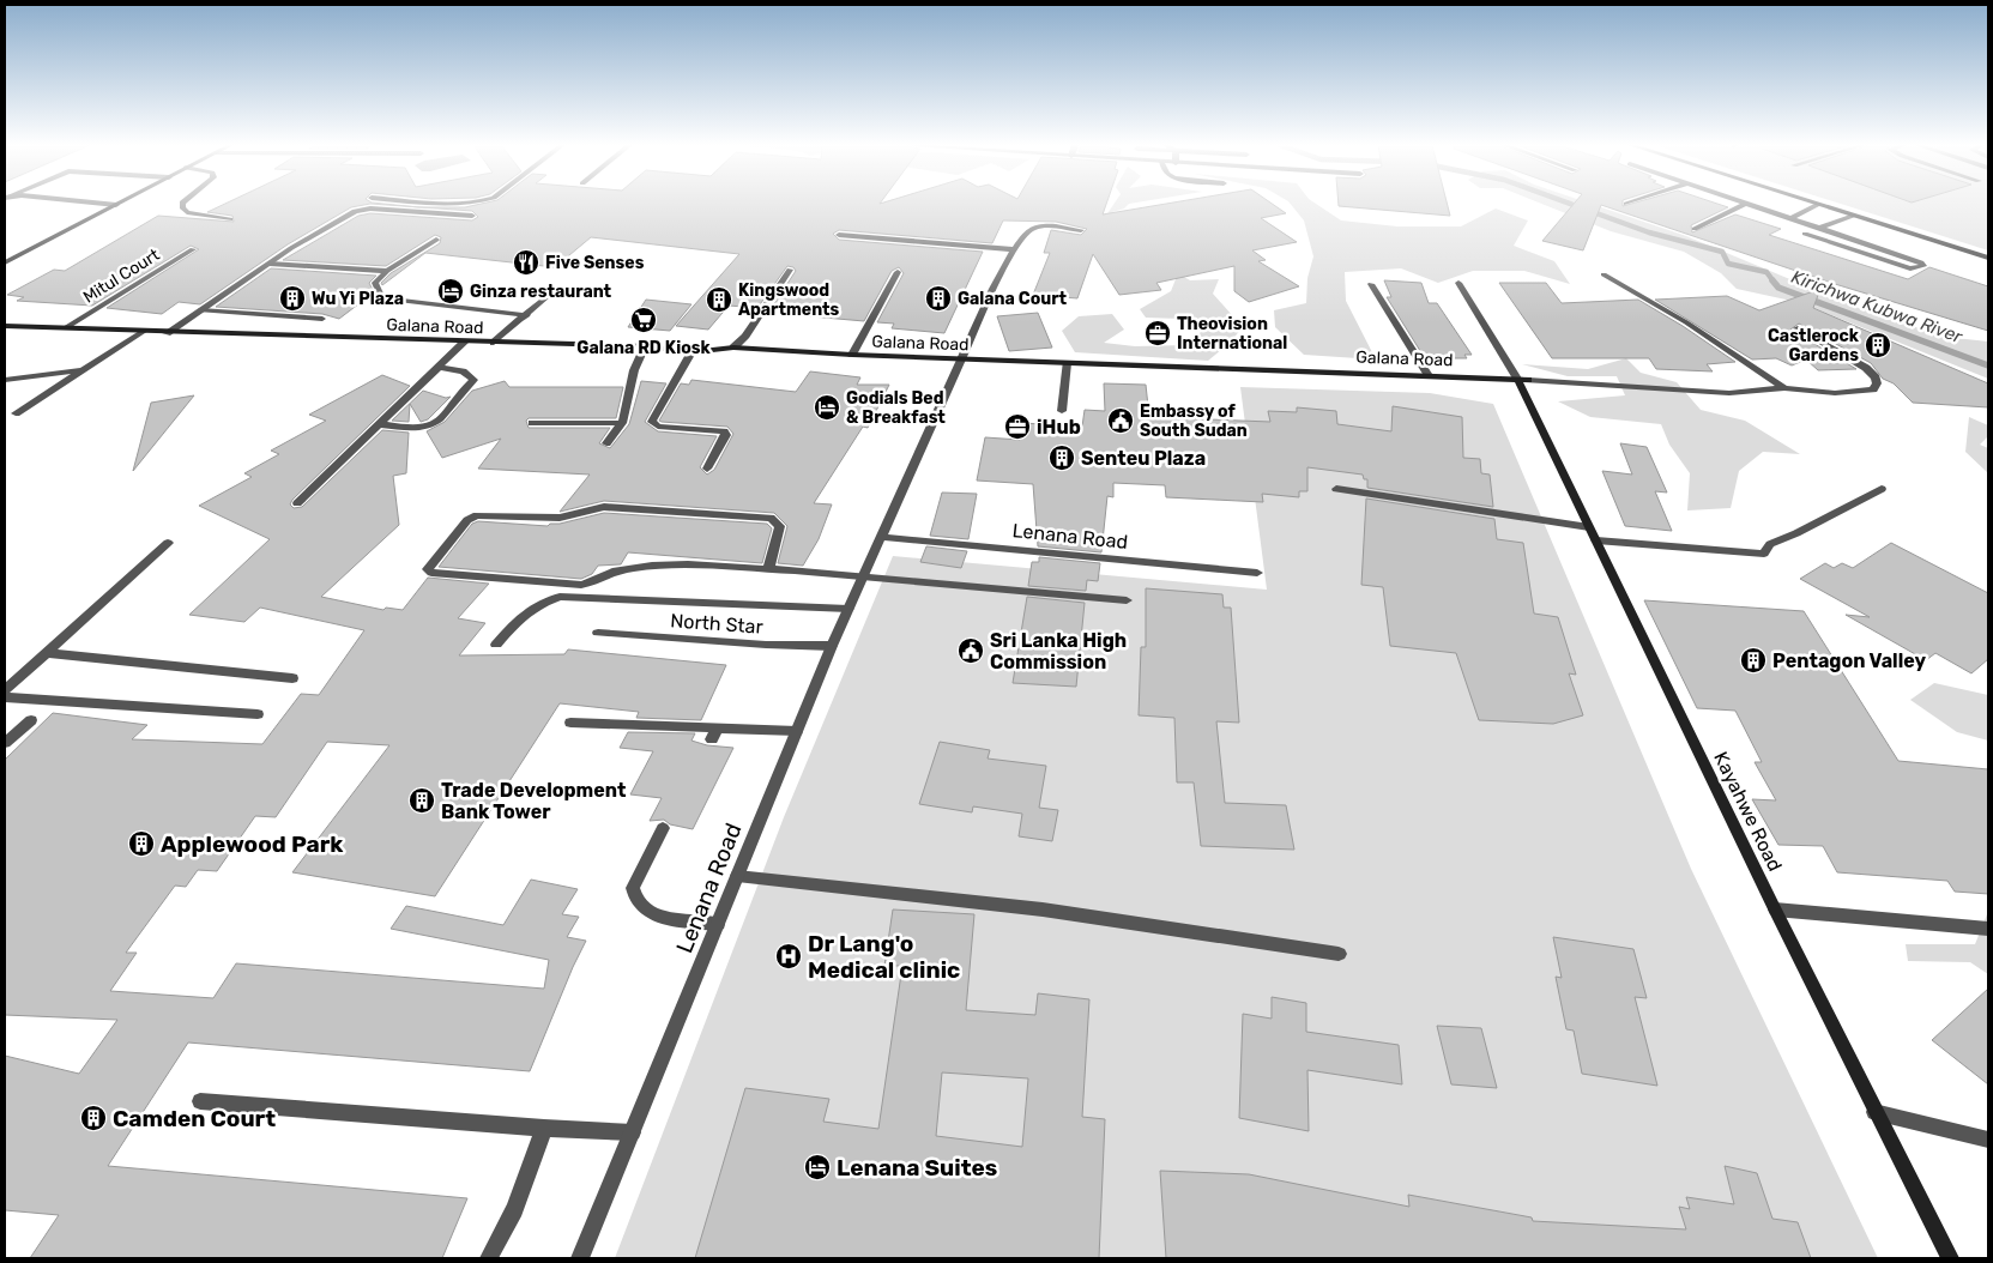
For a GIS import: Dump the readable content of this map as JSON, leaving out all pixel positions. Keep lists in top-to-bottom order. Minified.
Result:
{"streets":{"main road":["Galana Road","Kayahwe Road"],"street":["Mitul Court","Lenana Road","North Star"]},"crossings":[["Mitul Court","Galana Road"],["Galana Road","Lenana Road"],["Galana Road","Kayahwe Road"],["Lenana Road","North Star"]],"water":["Kirichwa Kubwa River"],"places":{"restaurant":["Five Senses"],"hotel":["Ginza restaurant","Godials Bed & Breakfast","Lenana Suites"],"building":["Wu Yi Plaza","Galana Court","Kingswood Apartments","Castlerock Gardens","Senteu Plaza","Pentagon Valley","Trade Development Bank Tower","Applewood Park","Camden Court"],"supermarket":["Galana RD Kiosk"],"office":["Theovision International","iHub"],"public building":["Embassy of South Sudan","Sri Lanka High Commission"],"hospital":["Dr Lang'o Medical clinic"]}}
